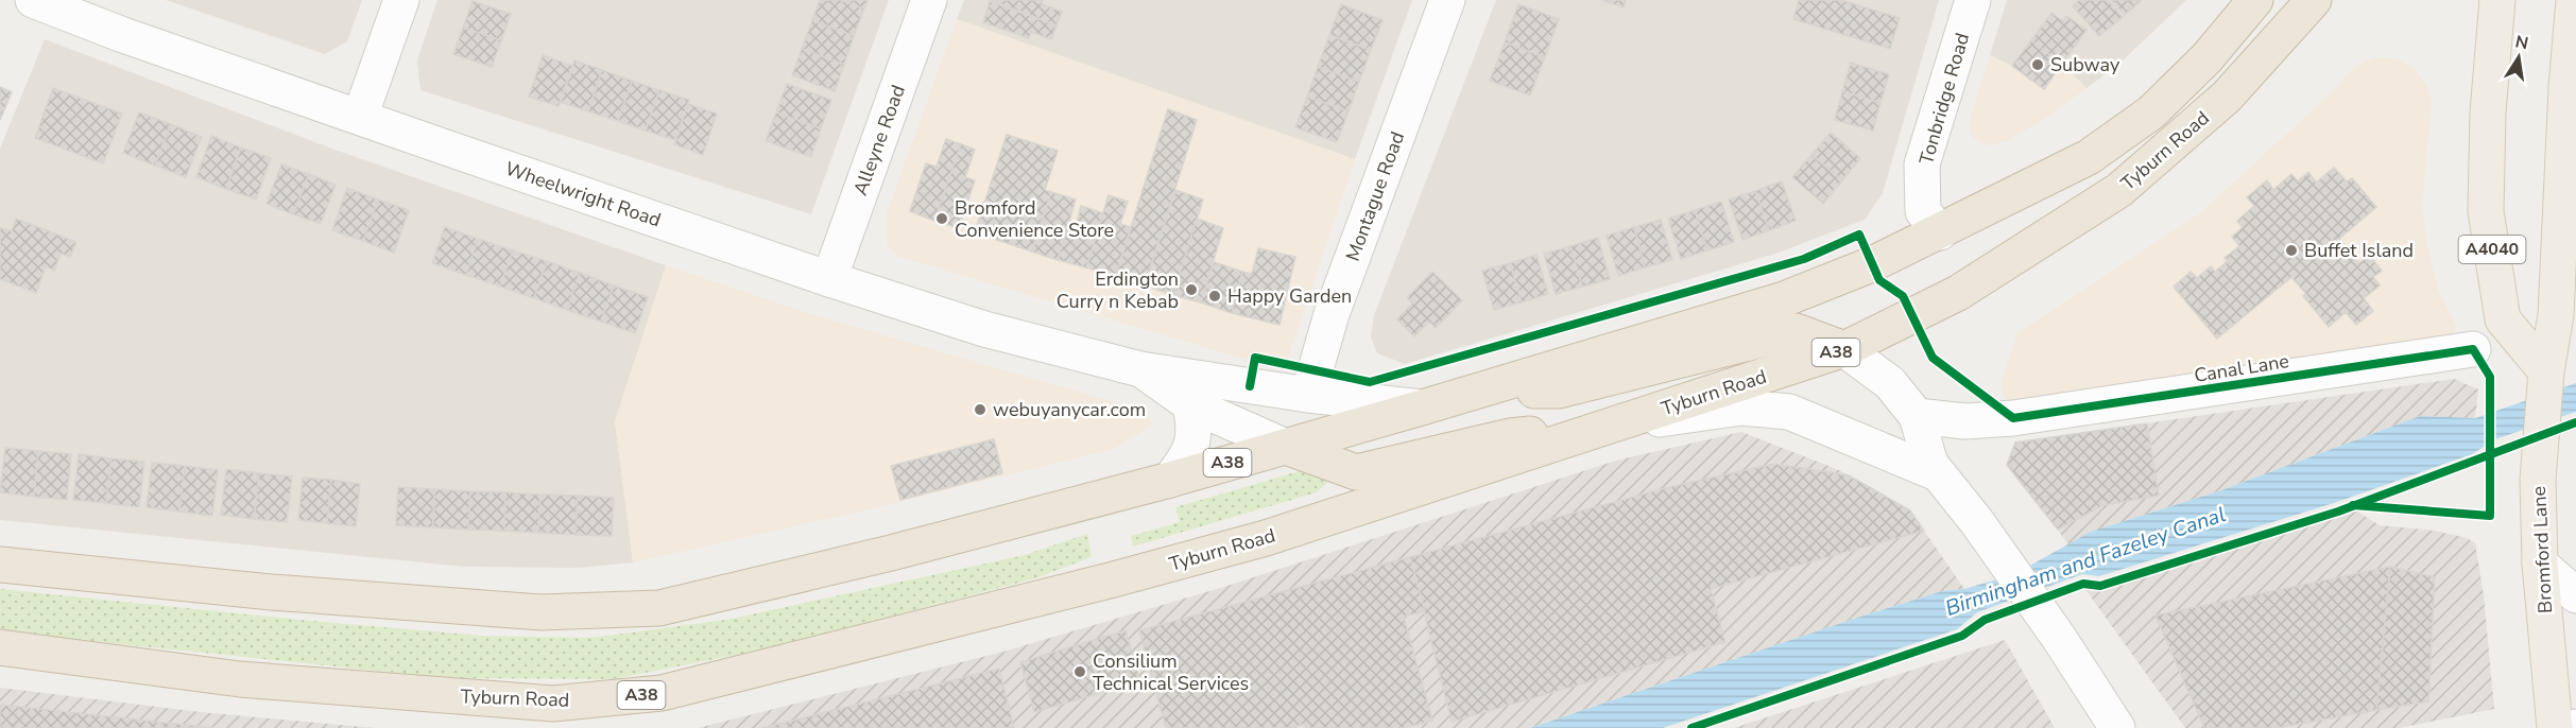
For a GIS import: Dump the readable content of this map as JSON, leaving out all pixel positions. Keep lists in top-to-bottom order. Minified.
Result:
{"streets":{"highway":["Tyburn Road","A38"],"main road":["A4040","Bromford Lane"],"street":["Tonbridge Road","Alleyne Road","Wheelwright Road","Montague Road","Canal Lane"]},"crossings":[["Tonbridge Road","Tyburn Road"],["Alleyne Road","Wheelwright Road"],["Tyburn Road","Wheelwright Road"],["Wheelwright Road","Montague Road"],["A4040","Bromford Lane"]],"water":["Birmingham and Fazeley Canal"],"places":["Subway","Bromford Convenience Store","Buffet Island","Erdington Curry n Kebab","Happy Garden","webuyanycar.com","Consilium Technical Services"],"north":"top"}
